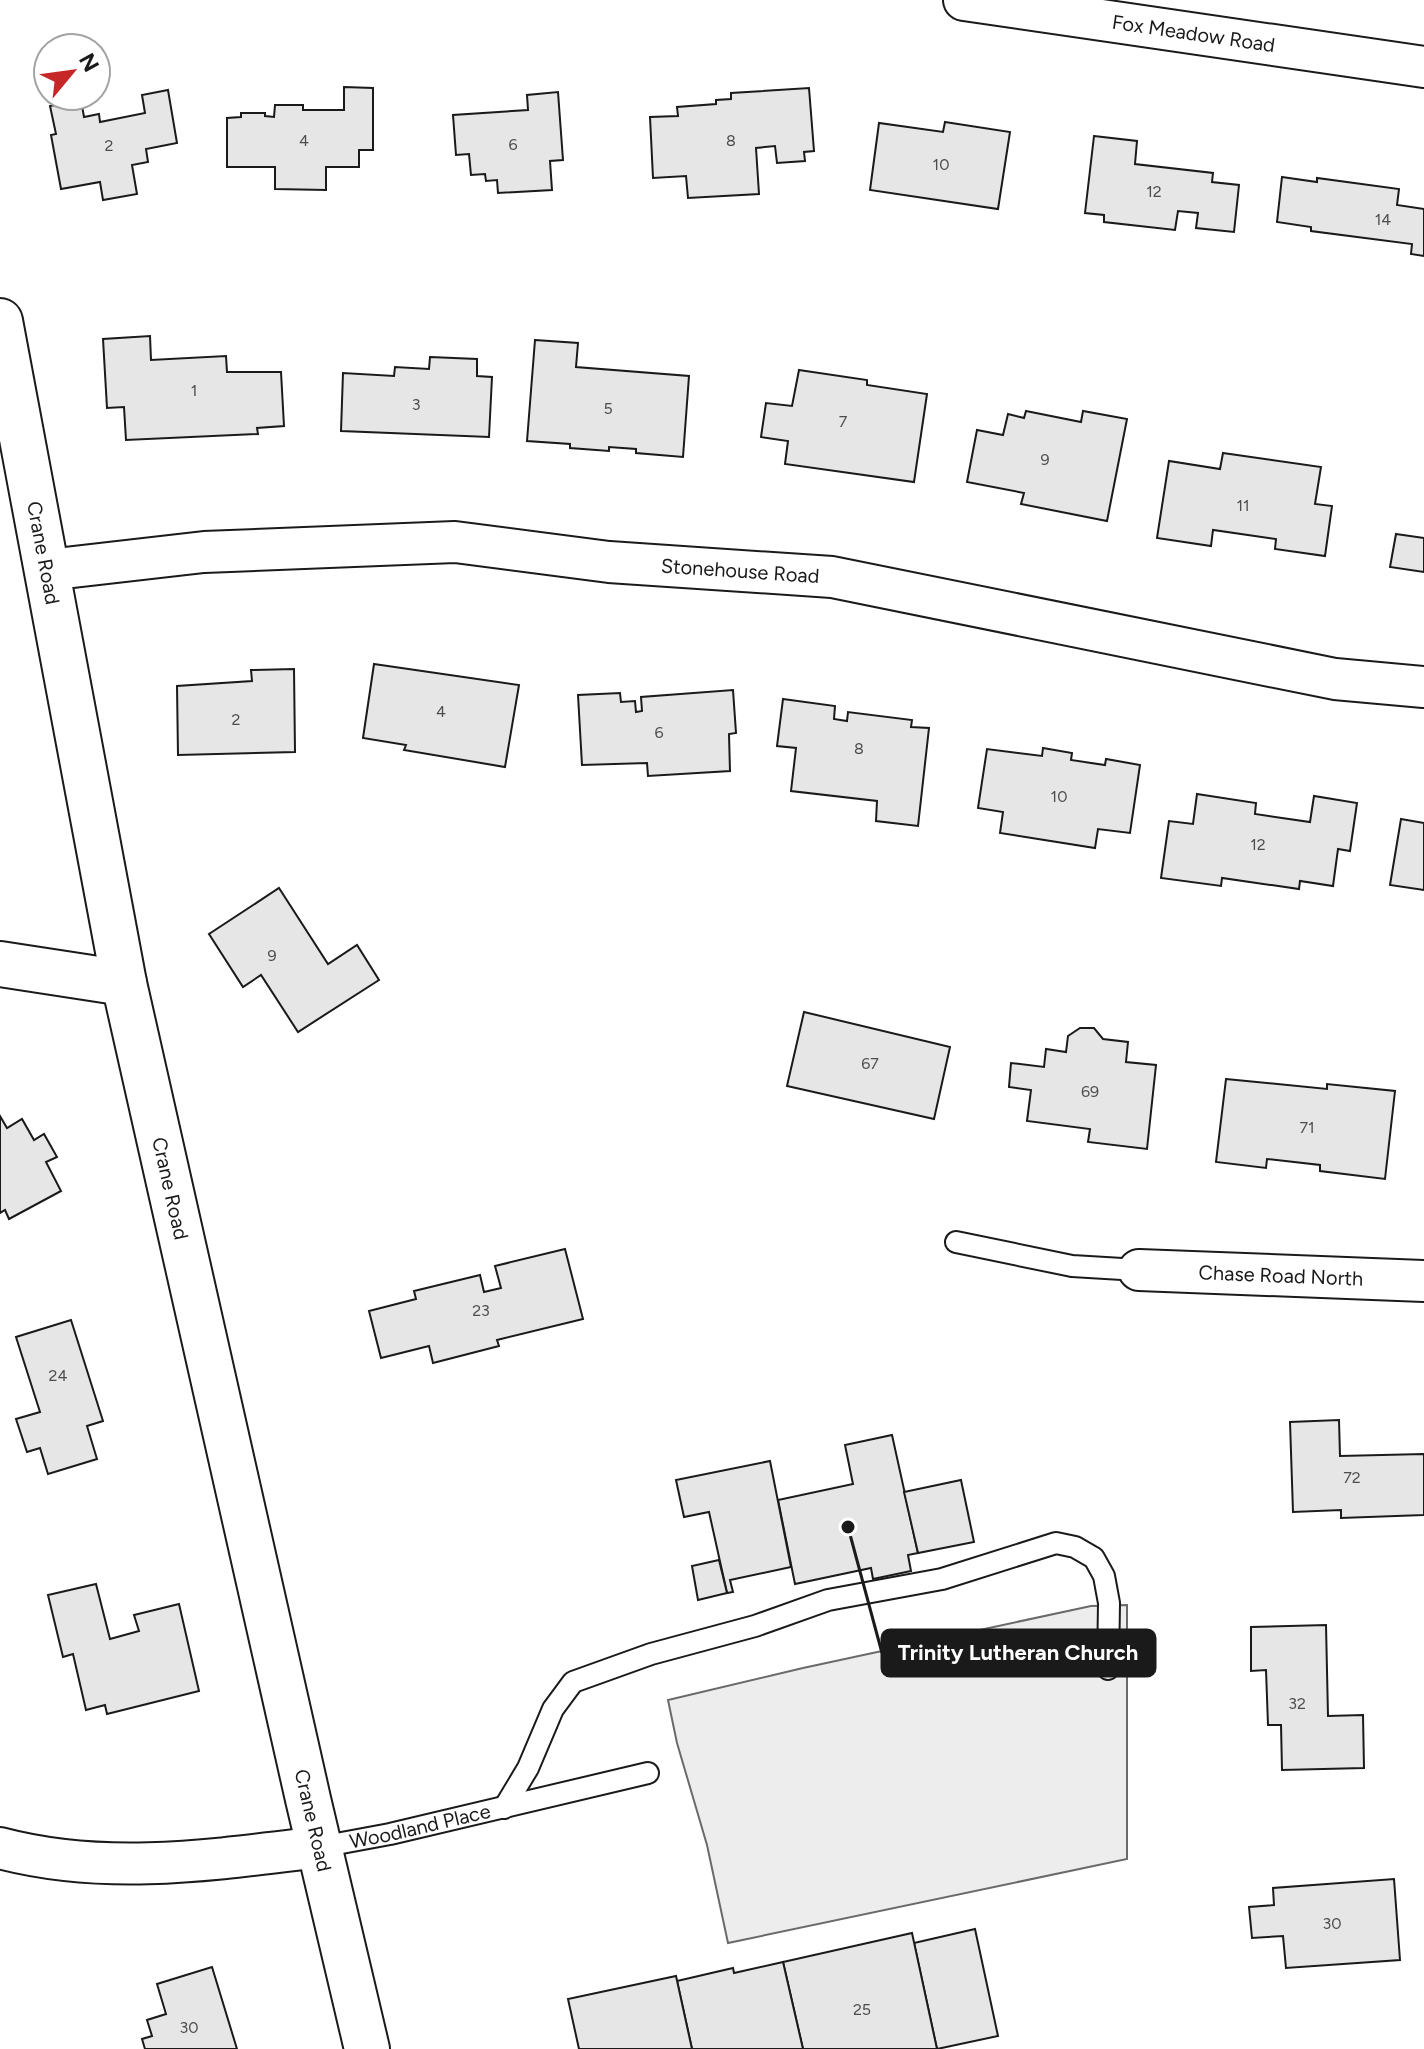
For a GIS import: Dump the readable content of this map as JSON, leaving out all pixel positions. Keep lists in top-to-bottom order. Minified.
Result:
{"streets":{"street":["Fox Meadow Road","Crane Road","Stonehouse Road","Chase Road North","Woodland Place"]},"crossings":[["Crane Road","Stonehouse Road"],["Crane Road","Woodland Place"]],"places":["Trinity Lutheran Church"],"house_numbers":["4","8","6","2","10","12","14","1","3","5","7","9","11","4","2","6","8","10","12","9","67","69","71","23","24","72","32","30","25","30"],"north":"top right"}
